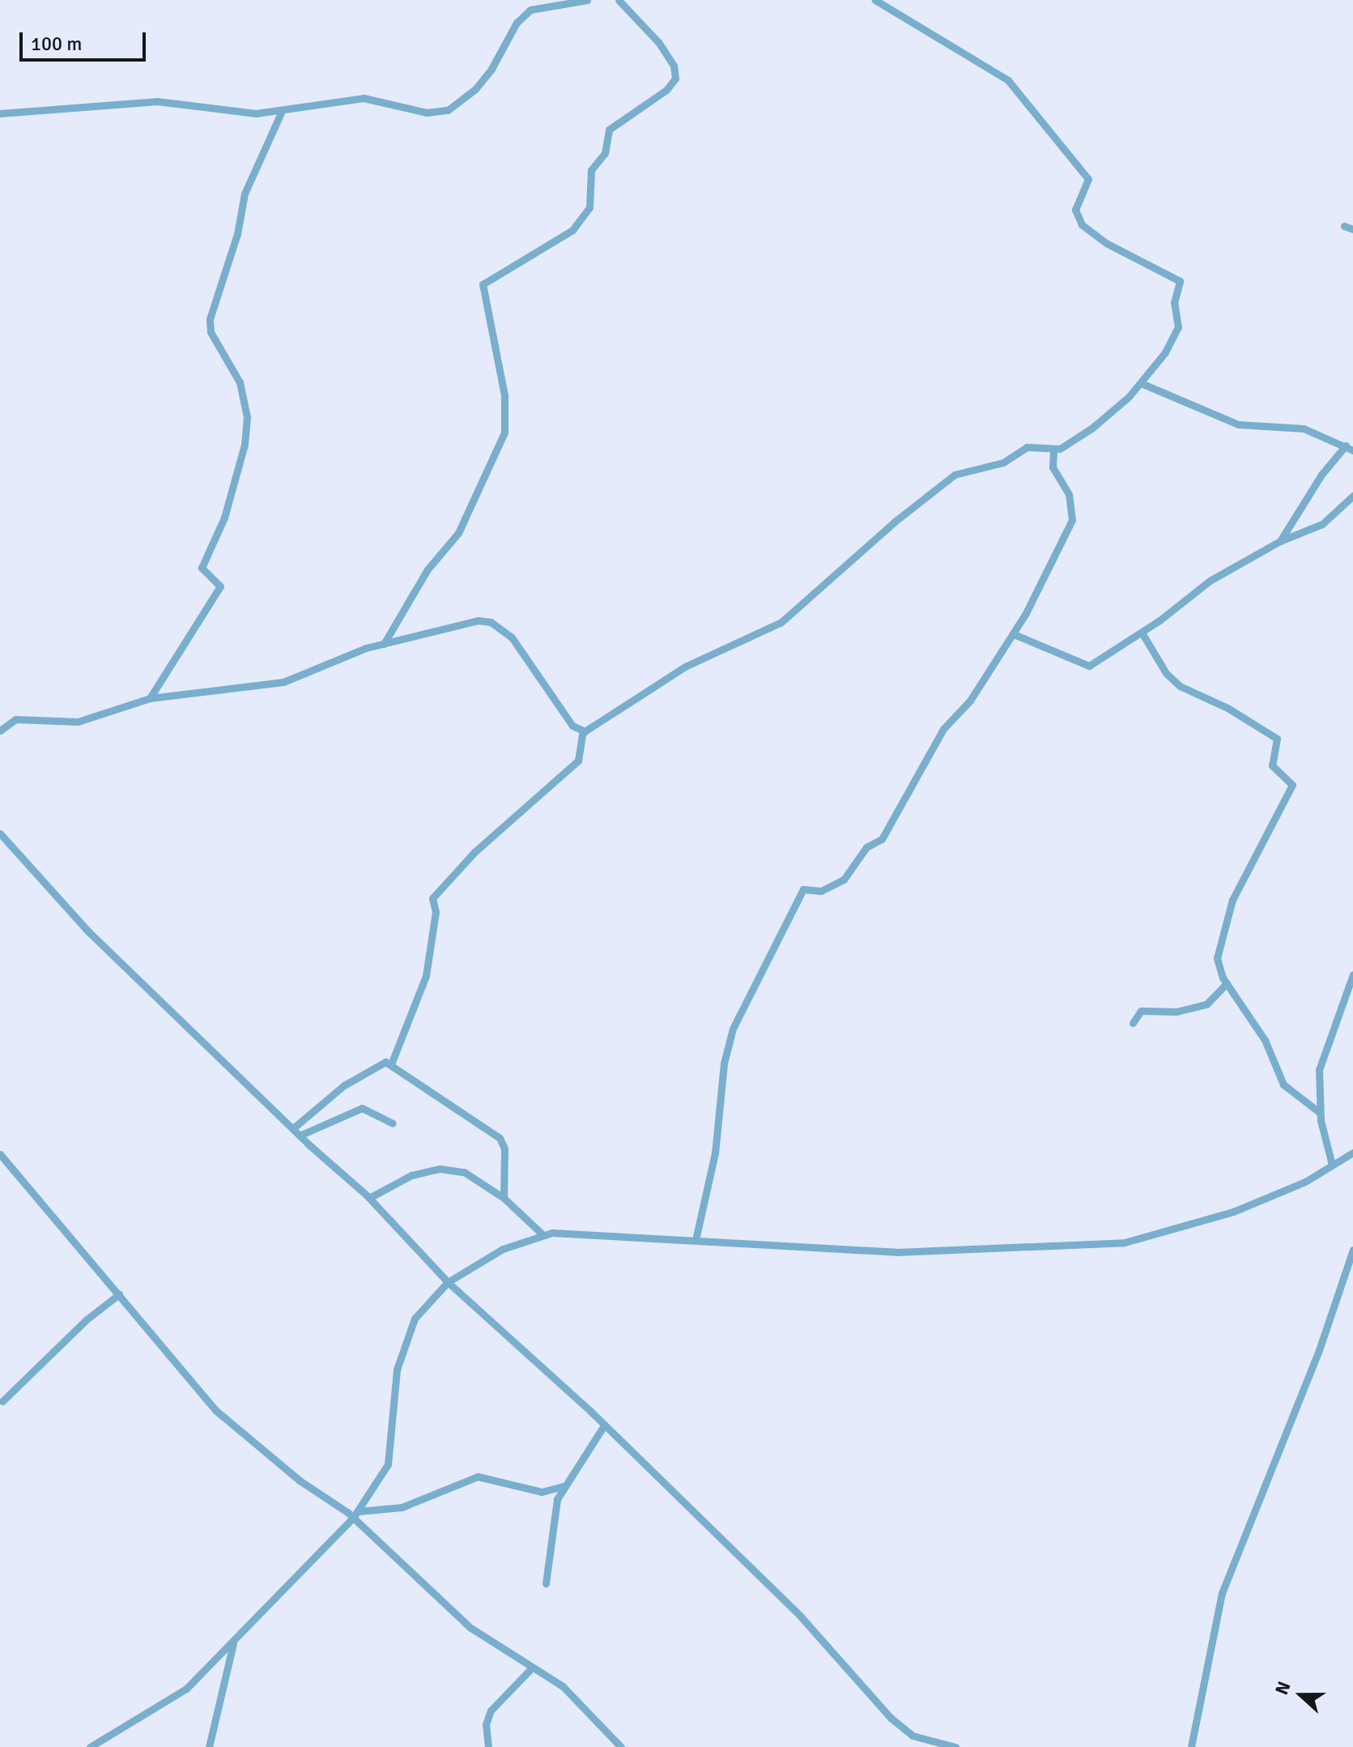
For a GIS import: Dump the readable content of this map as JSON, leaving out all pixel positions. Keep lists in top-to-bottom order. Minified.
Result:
{"scale_bar":"100 m","north":"left"}
